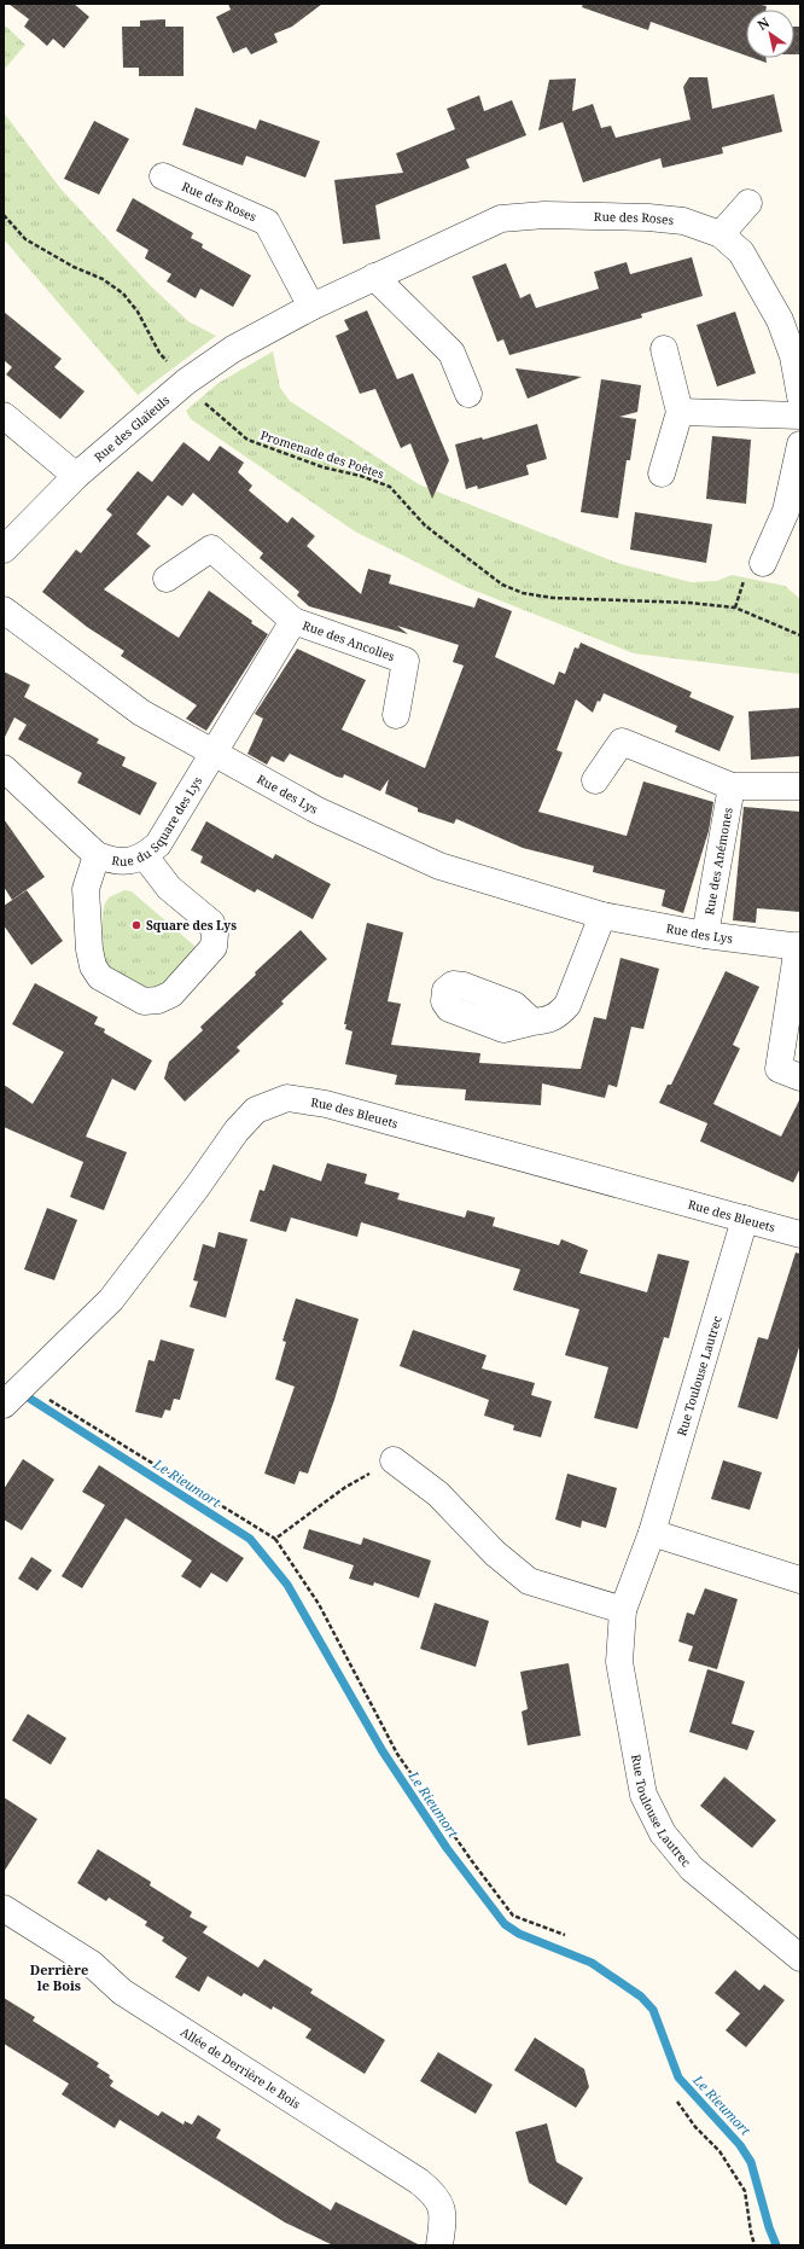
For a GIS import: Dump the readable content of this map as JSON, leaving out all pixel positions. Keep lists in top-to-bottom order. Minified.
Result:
{"streets":{"street":["Rue des Roses","Rue des Glaïeuls","Rue des Ancolies","Rue des Lys","Rue du Square des Lys","Rue des Anémones","Rue des Bleuets","Rue Toulouse Lautrec","Allée de Derrière le Bois"],"path":["Promenade des Poètes"]},"crossings":[["Rue des Roses","Rue des Glaïeuls"],["Rue des Roses","Promenade des Poètes"],["Rue des Glaïeuls","Promenade des Poètes"],["Rue des Ancolies","Rue des Lys"],["Rue des Ancolies","Rue du Square des Lys"],["Rue des Lys","Rue du Square des Lys"],["Rue des Lys","Rue des Anémones"],["Rue des Bleuets","Rue Toulouse Lautrec"]],"districts":["Derrière le Bois"],"water":["Le Rieumort"],"places":["Square des Lys"],"north":"top left"}
